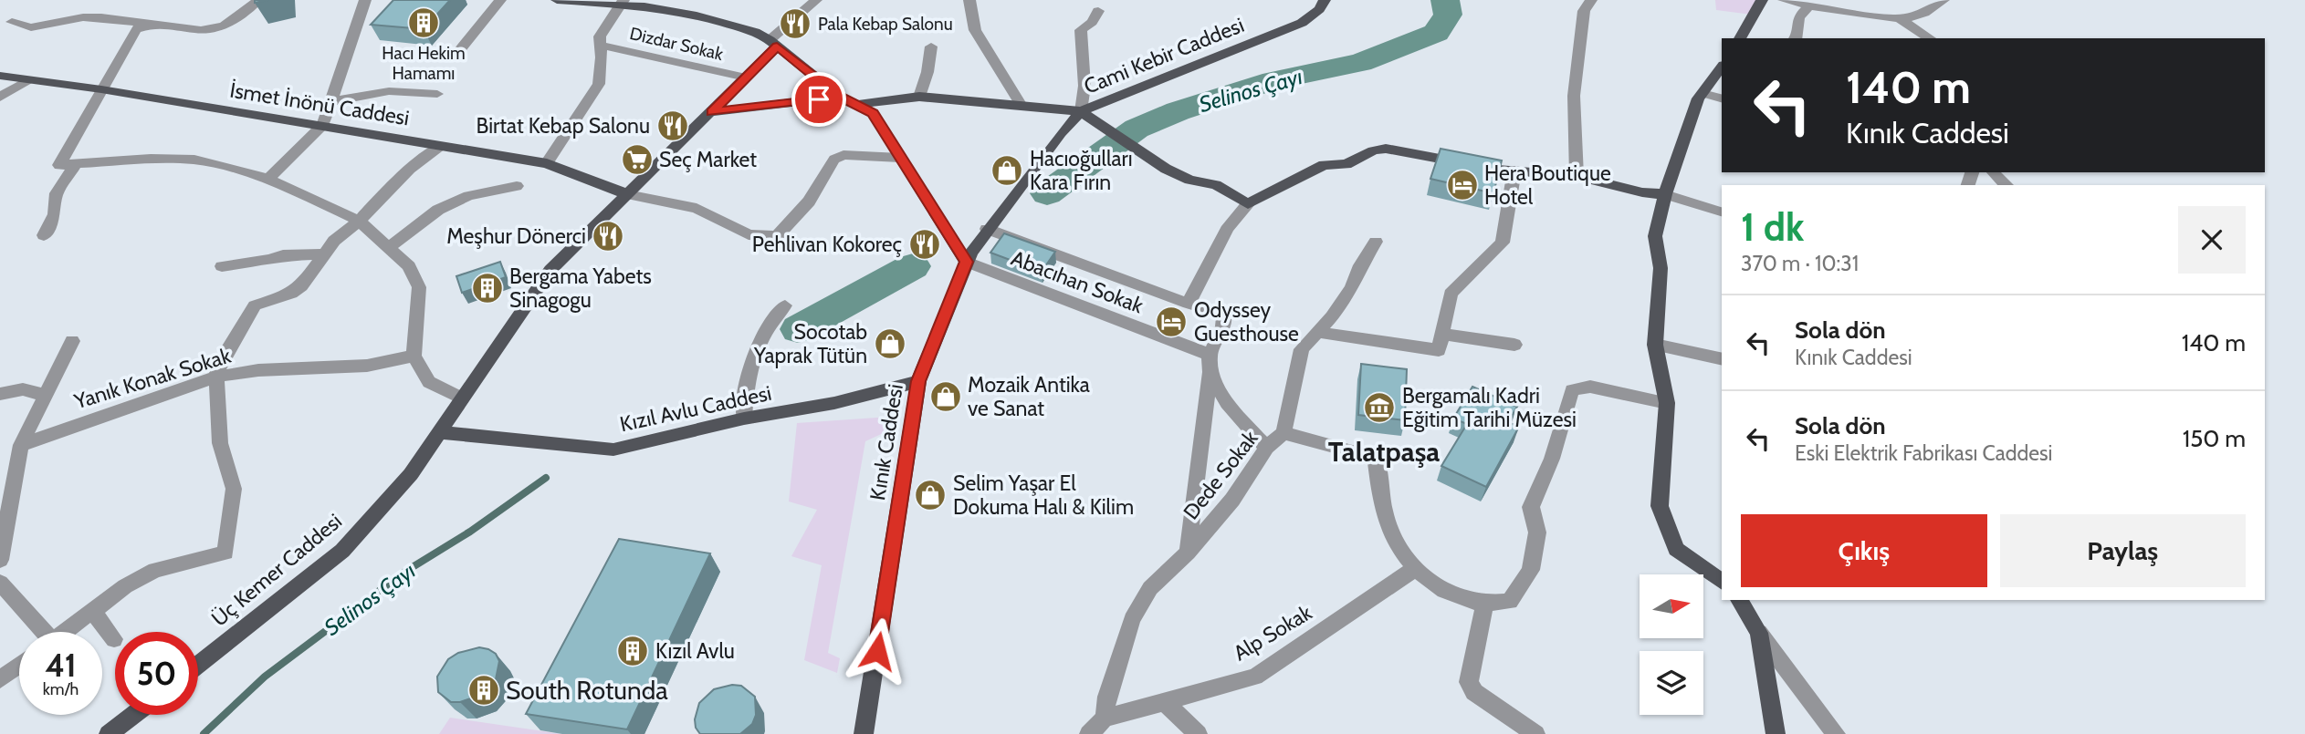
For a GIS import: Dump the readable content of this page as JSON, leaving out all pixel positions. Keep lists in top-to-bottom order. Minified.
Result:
{"streets":{"main road":["Cami Kebir Caddesi","İsmet İnönü Caddesi","Kızıl Avlu Caddesi","Kınık Caddesi","Üç Kemer Caddesi"],"street":["Dizdar Sokak","Abacıhan Sokak","Yanık Konak Sokak","Dede Sokak","Alp Sokak"]},"crossings":[["Dizdar Sokak","Üç Kemer Caddesi"],["Cami Kebir Caddesi","Abacıhan Sokak"],["Cami Kebir Caddesi","Kınık Caddesi"],["İsmet İnönü Caddesi","Üç Kemer Caddesi"],["Abacıhan Sokak","Kınık Caddesi"],["Kızıl Avlu Caddesi","Kınık Caddesi"],["Kızıl Avlu Caddesi","Üç Kemer Caddesi"],["Dede Sokak","Alp Sokak"]],"districts":["Talatpaşa"],"water":["Selinos Çayı"],"places":{"building":["Hacı Hekim Hamamı","Bergama Yabets Sinagogu","Kızıl Avlu","South Rotunda"],"restaurant":["Pala Kebap Salonu","Birtat Kebap Salonu","Meşhur Dönerci","Pehlivan Kokoreç"],"supermarket":["Seç Market"],"shop":["Hacıoğulları Kara Fırın","Socotab Yaprak Tütün","Mozaik Antika ve Sanat","Selim Yaşar El Dokuma Halı & Kilim"],"hotel":["Hera Boutique Hotel","Odyssey Guesthouse"],"museum":["Bergamalı Kadri Eğitim Tarihi Müzesi"]},"north":"right","page":{"turn":["140 m","Kınık Caddesi"],"heading":["1 dk","370 m · 10:31"],"list":[{"name":"Sola dön","note":"Kınık Caddesi","value":"140 m"},{"name":"Sola dön","note":"Eski Elektrik Fabrikası Caddesi","value":"150 m"}],"buttons":["Çıkış","Paylaş"],"speed":"41 km/h","limit":"50"}}
